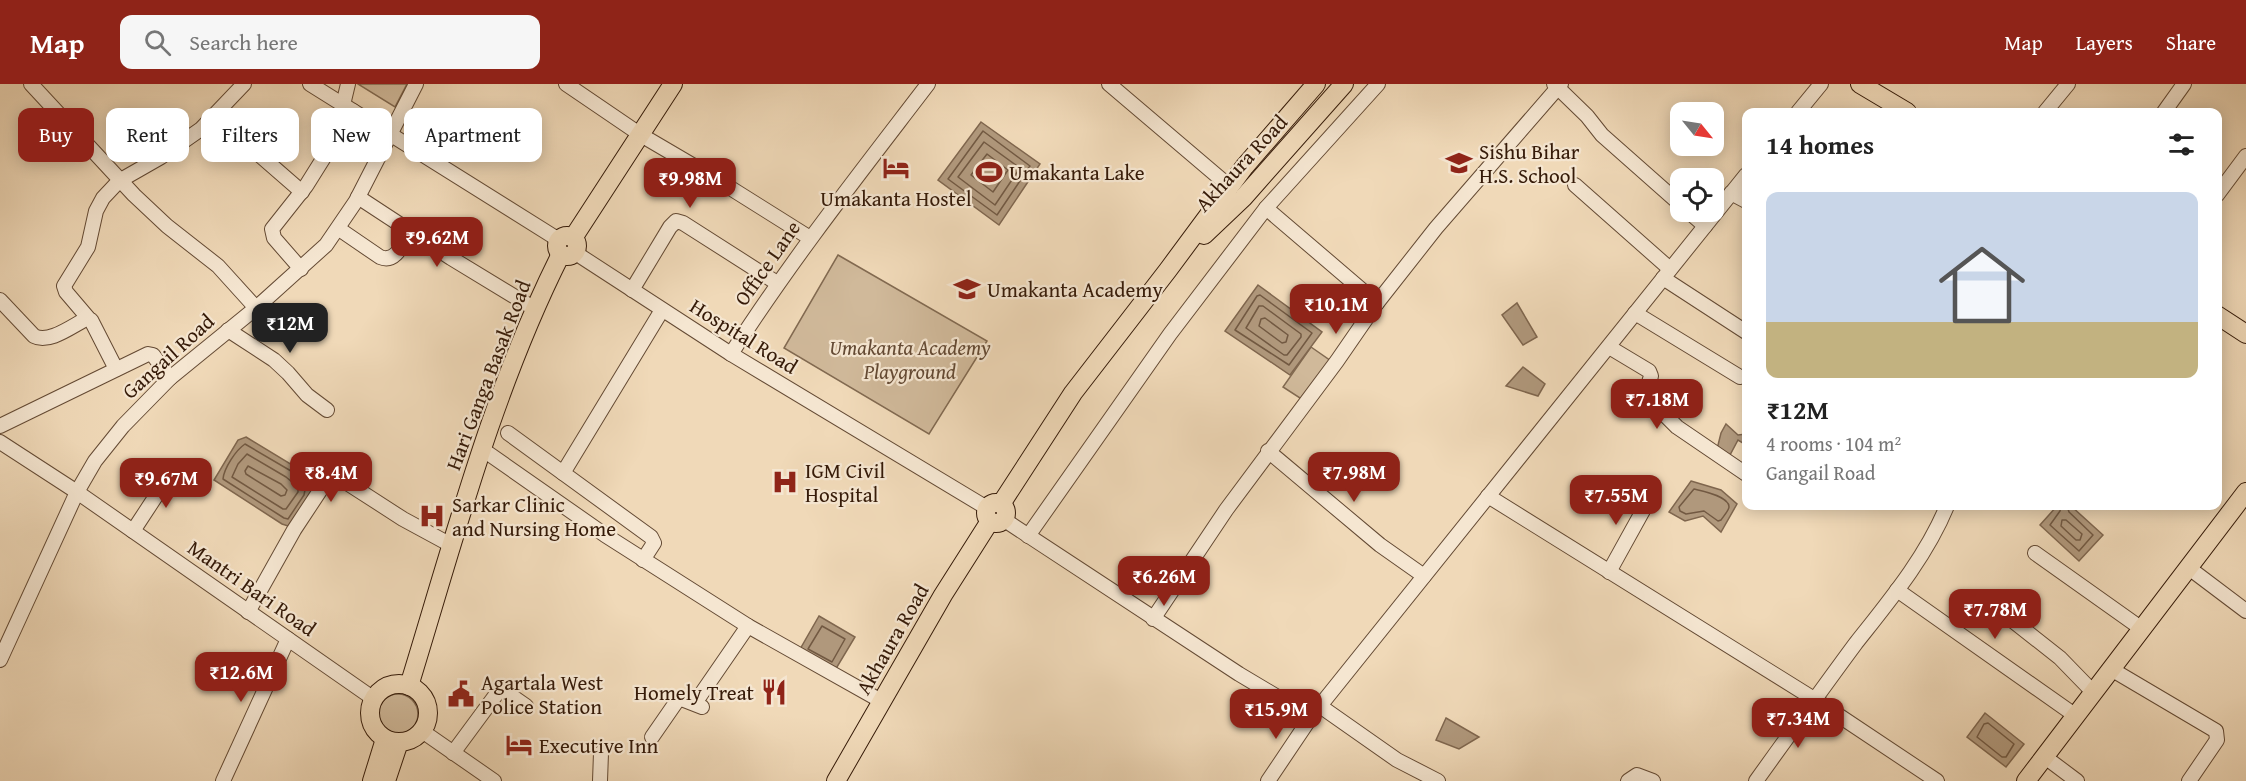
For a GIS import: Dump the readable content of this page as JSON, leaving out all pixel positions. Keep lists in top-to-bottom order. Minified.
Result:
{"streets":{"main road":["Akhaura Road","Hari Ganga Basak Road"],"street":["Office Lane","Hospital Road","Gangail Road","Mantri Bari Road"]},"crossings":[["Akhaura Road","Hospital Road"],["Office Lane","Hospital Road"],["Hospital Road","Hari Ganga Basak Road"],["Gangail Road","Mantri Bari Road"],["Hari Ganga Basak Road","Mantri Bari Road"]],"parks":["Umakanta Academy Playground"],"places":{"school or university":["Sishu Bihar H.S. School","Umakanta Academy"],"hotel":["Umakanta Hostel","Executive Inn"],"sports":["Umakanta Lake"],"hospital":["IGM Civil Hospital","Sarkar Clinic and Nursing Home"],"restaurant":["Homely Treat"],"public building":["Agartala West Police Station"]},"north":"bottom right","page":{"header":"Map","search":"Search here","nav":["Map","Layers","Share"],"chip":["Buy","Rent","Filters","New","Apartment"],"heading":"14 homes","price":["₹9.98M","₹9.62M","₹10.1M","₹12M","₹7.18M","₹8.4M","₹7.98M","₹9.67M","₹7.55M","₹6.26M","₹7.78M","₹12.6M","₹15.9M","₹7.34M"],"list":[{"name":"₹12M","note":"4 rooms · 104 m² · Gangail Road"}]}}
